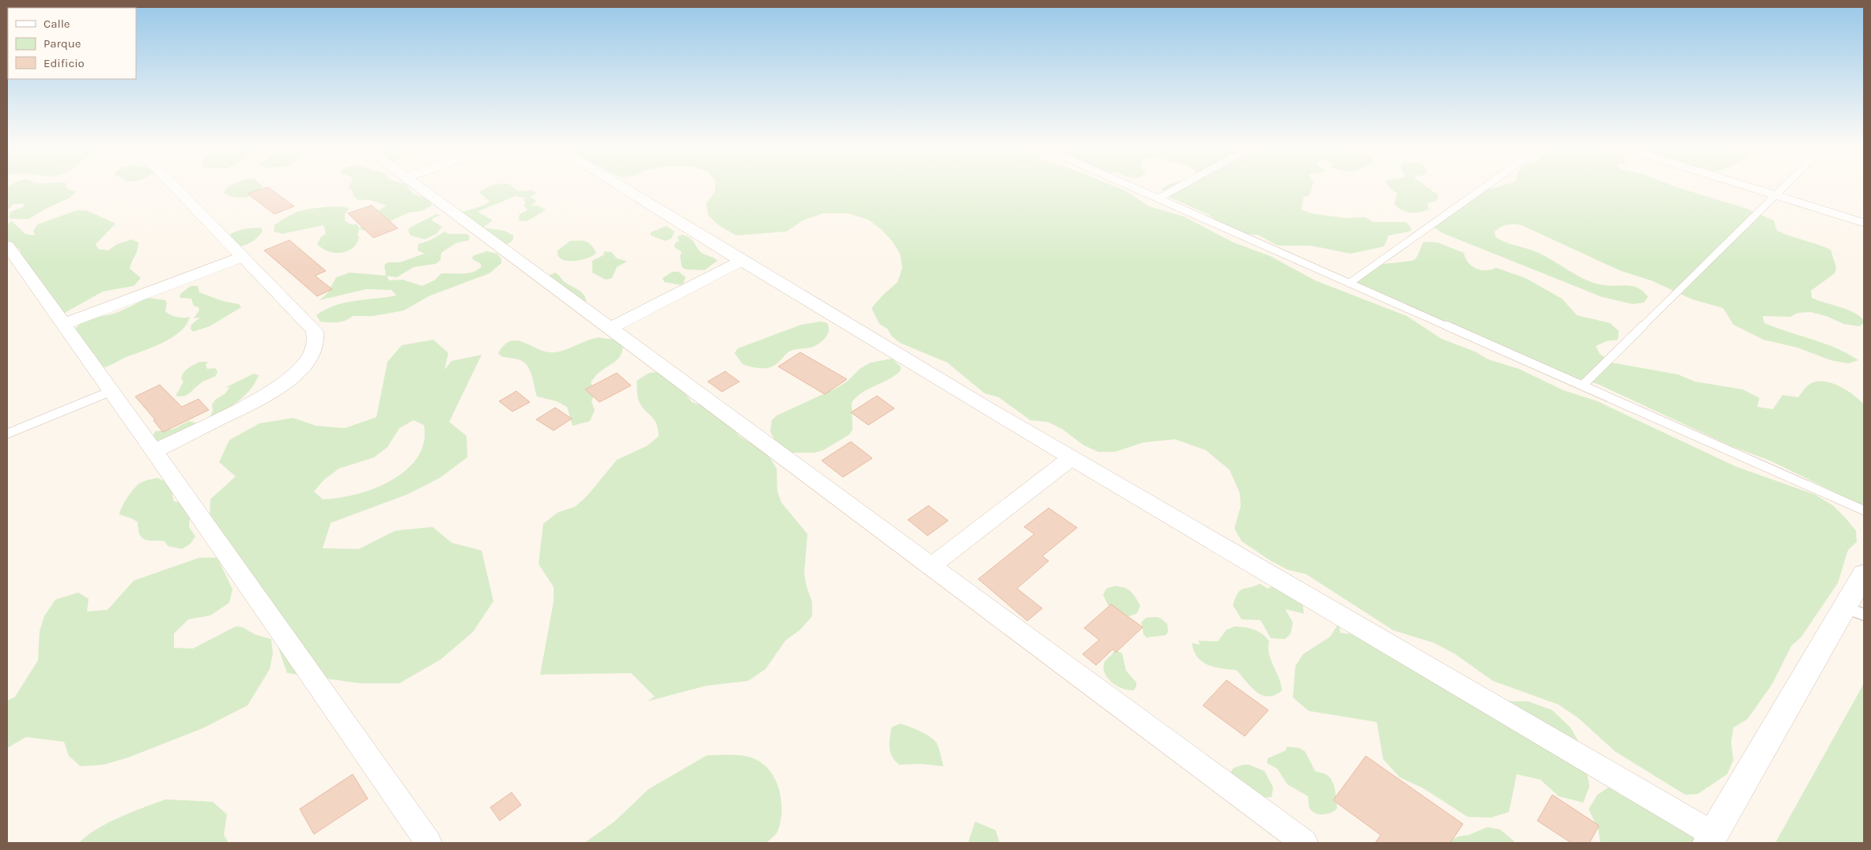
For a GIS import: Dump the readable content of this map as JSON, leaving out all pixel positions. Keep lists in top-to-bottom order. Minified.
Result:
{"legend":["Calle","Parque","Edificio"]}
